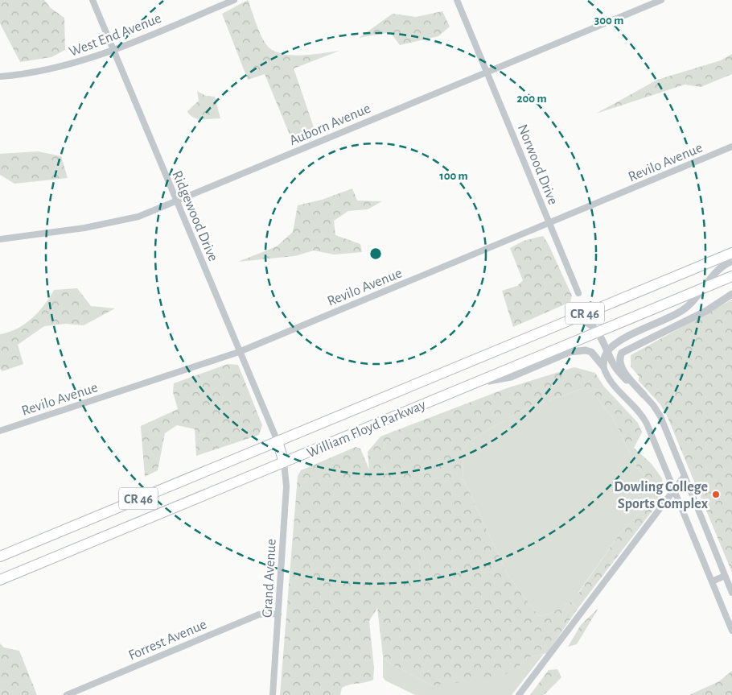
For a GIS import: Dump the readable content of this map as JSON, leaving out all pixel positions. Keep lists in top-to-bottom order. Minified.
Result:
{"streets":{"highway":["CR 46","William Floyd Parkway"],"street":["West End Avenue","Auborn Avenue","Revilo Avenue","Norwood Drive","Ridgewood Drive","Grand Avenue","Forrest Avenue"]},"crossings":[["West End Avenue","Ridgewood Drive"],["Auborn Avenue","Norwood Drive"],["Auborn Avenue","Ridgewood Drive"],["Revilo Avenue","Norwood Drive"],["Revilo Avenue","Ridgewood Drive"],["Ridgewood Drive","William Floyd Parkway"],["William Floyd Parkway","Grand Avenue"],["Grand Avenue","Forrest Avenue"]],"places":["Dowling College Sports Complex"],"rings":["300 m","200 m","100 m"]}
